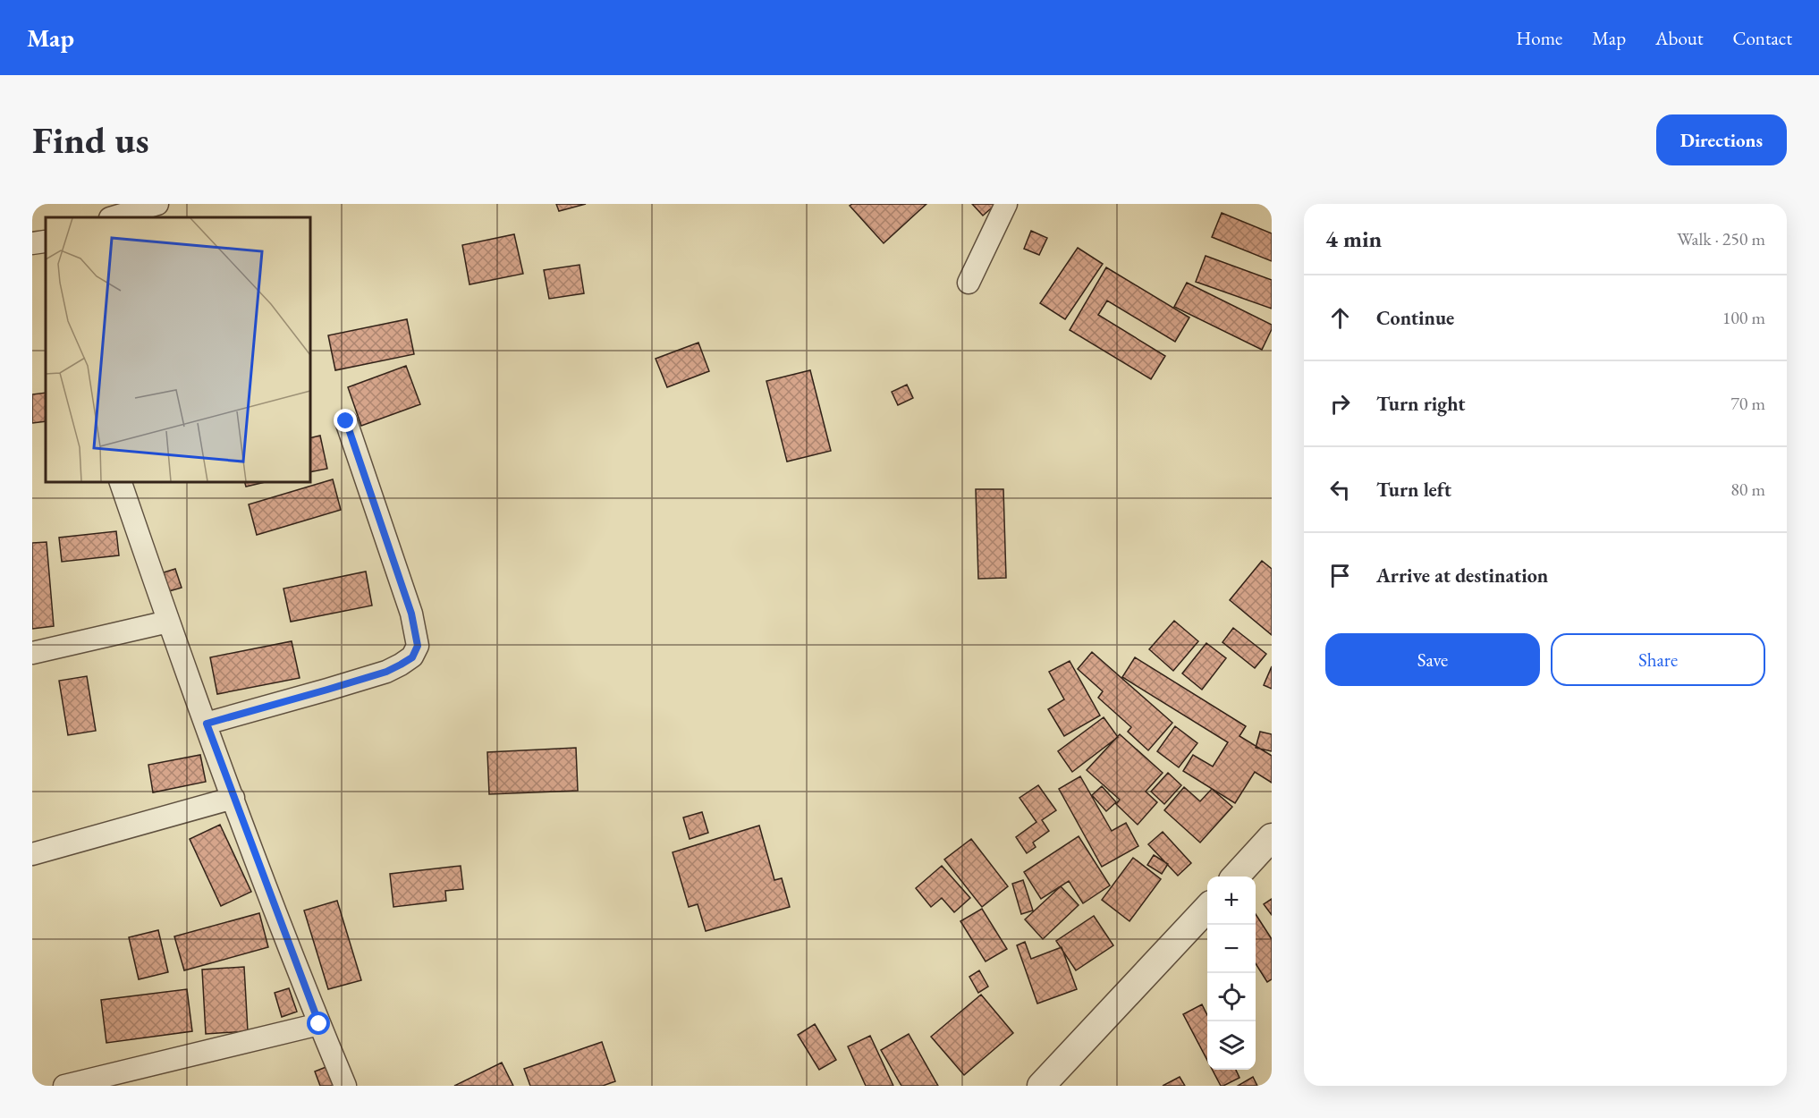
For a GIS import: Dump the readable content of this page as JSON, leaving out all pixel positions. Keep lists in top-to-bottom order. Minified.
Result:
{"page":{"header":"Map","nav":["Home","Map","About","Contact"],"buttons":["Directions",["Save","Share"]],"title":"Find us","heading":["4 min","Walk · 250 m"],"list":[["Continue","100 m"],["Turn right","70 m"],["Turn left","80 m"],"Arrive at destination"],"map_buttons":["+","−"]}}
